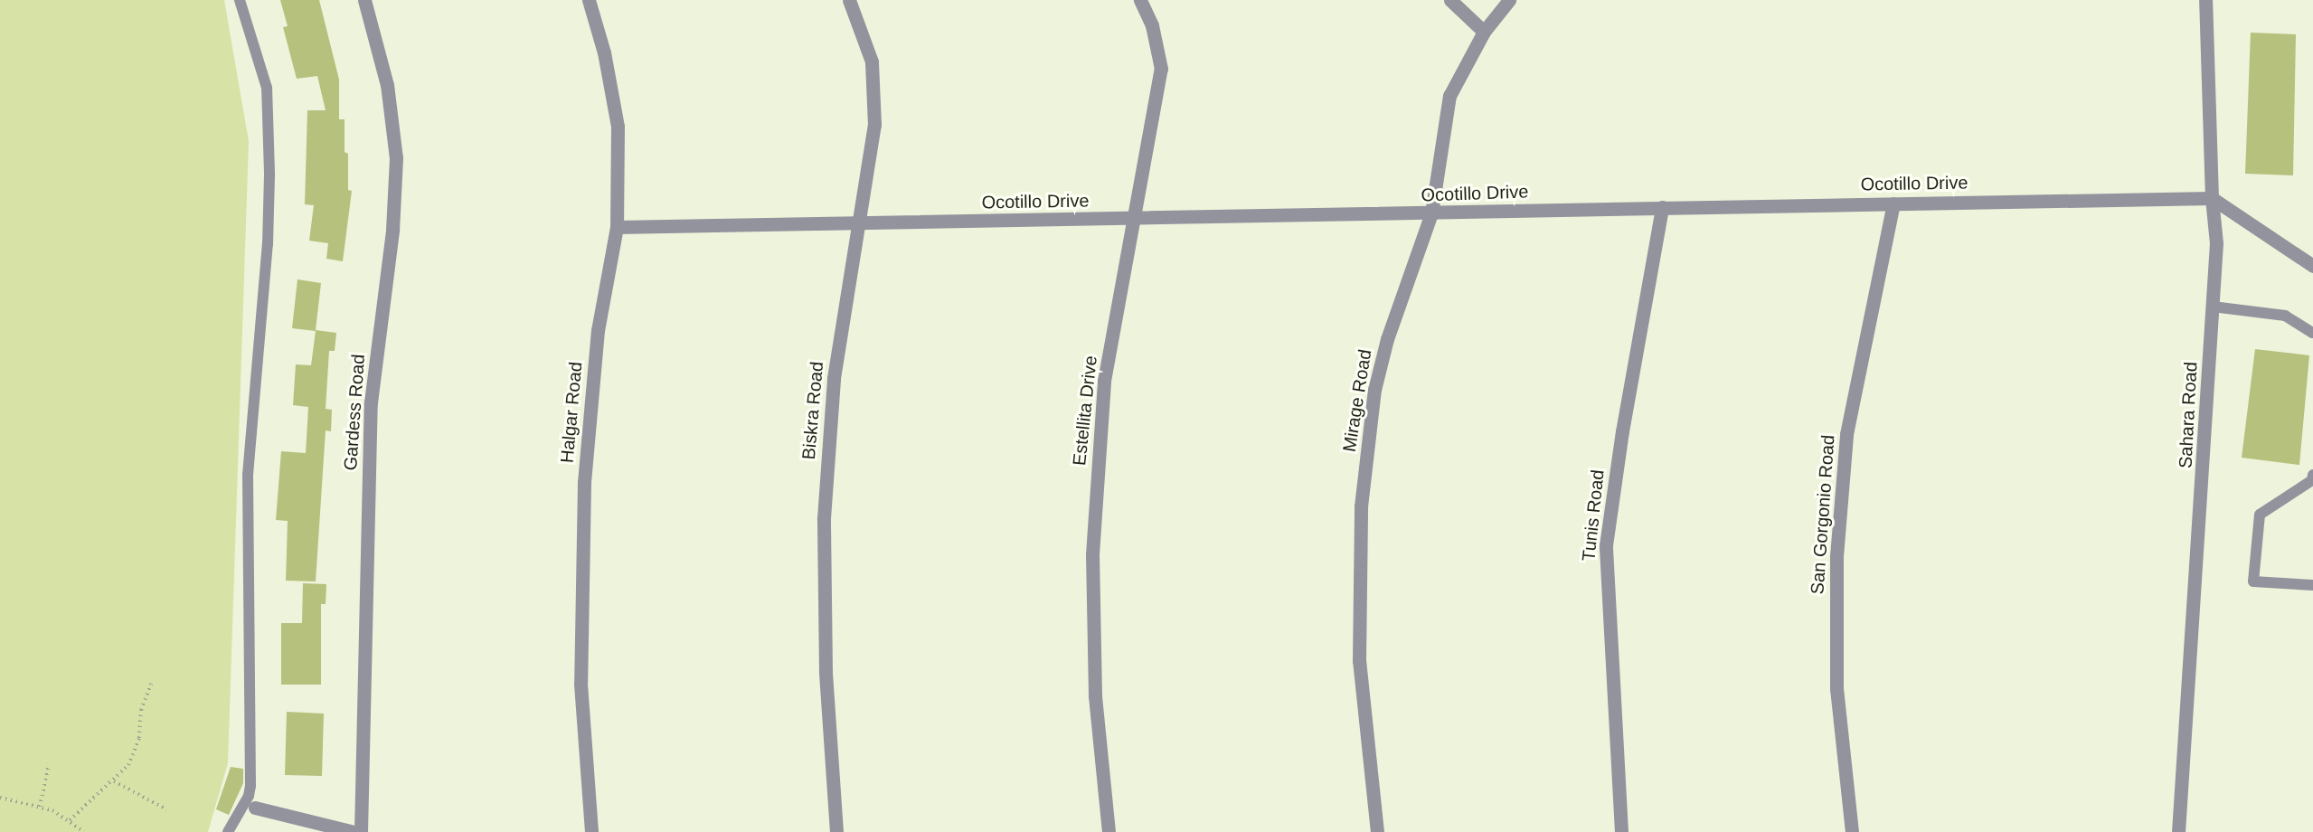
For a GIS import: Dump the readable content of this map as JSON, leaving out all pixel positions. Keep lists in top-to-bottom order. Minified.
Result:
{"streets":{"street":["Ocotillo Drive","Mirage Road","Biskra Road","Estellita Drive","Gardess Road","Halgar Road","Sahara Road","San Gorgonio Road","Tunis Road"]},"crossings":[["Ocotillo Drive","Mirage Road"],["Ocotillo Drive","Biskra Road"],["Ocotillo Drive","Estellita Drive"],["Ocotillo Drive","Halgar Road"],["Ocotillo Drive","Sahara Road"],["Ocotillo Drive","San Gorgonio Road"],["Ocotillo Drive","Tunis Road"]]}
